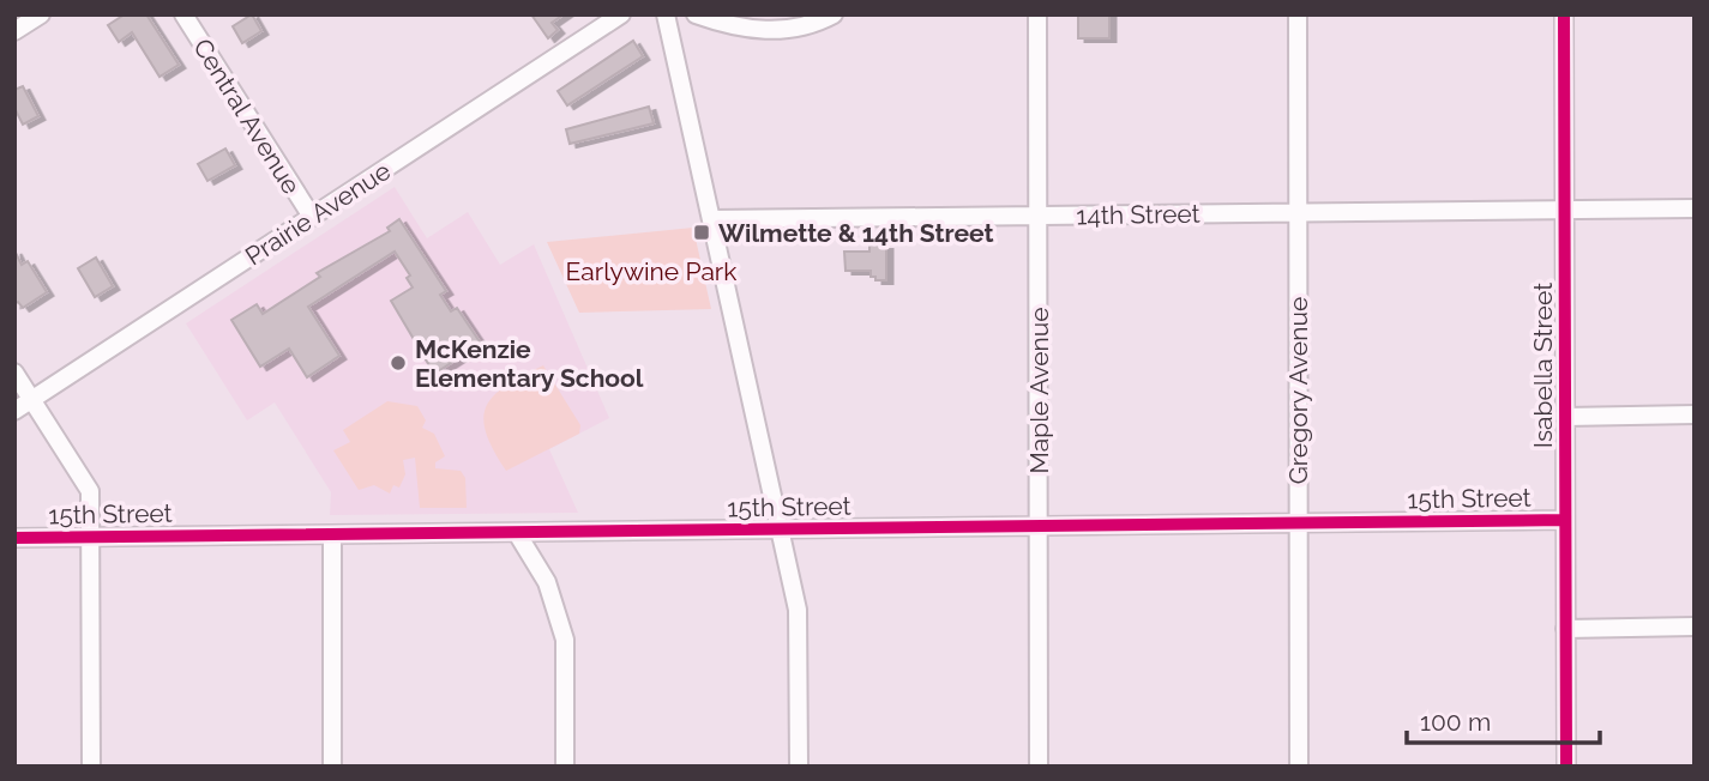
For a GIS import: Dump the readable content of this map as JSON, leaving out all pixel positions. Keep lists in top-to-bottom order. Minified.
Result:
{"streets":{"street":["Central Avenue","Prairie Avenue","14th Street","Isabella Street","Maple Avenue","Gregory Avenue","15th Street"]},"crossings":[["Central Avenue","Prairie Avenue"],["14th Street","Isabella Street"],["14th Street","Maple Avenue"],["14th Street","Gregory Avenue"],["Isabella Street","15th Street"],["Maple Avenue","15th Street"],["Gregory Avenue","15th Street"]],"parks":["Earlywine Park"],"places":{"transit":["Wilmette & 14th Street"],"other":["McKenzie Elementary School"]},"scale_bar":"100 m"}
